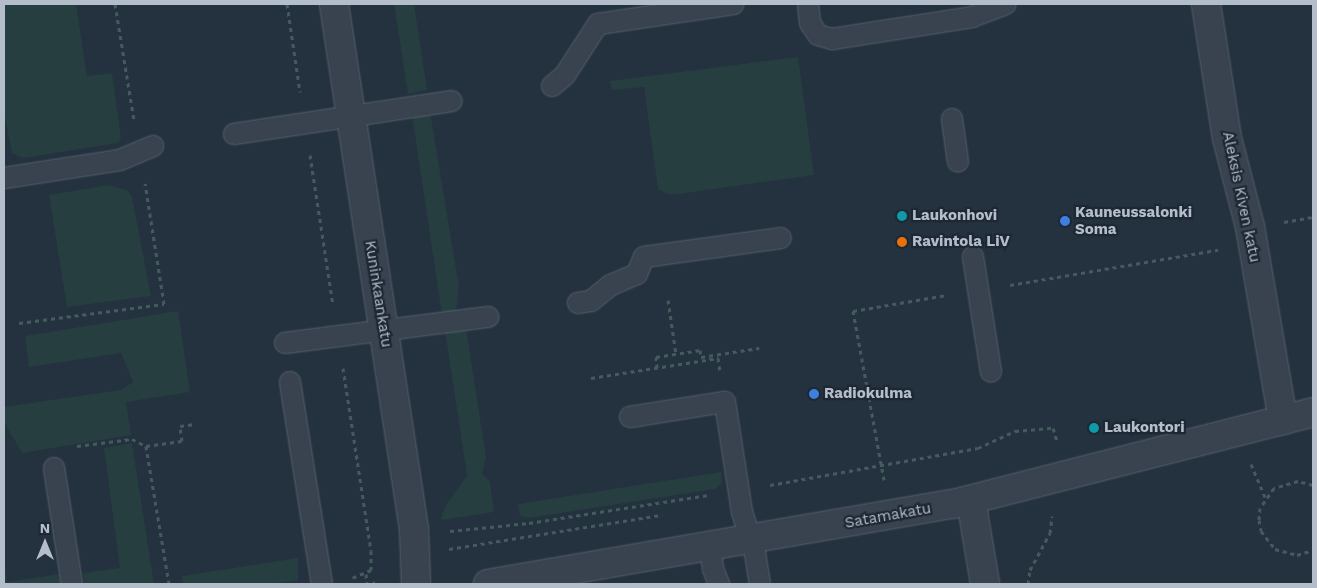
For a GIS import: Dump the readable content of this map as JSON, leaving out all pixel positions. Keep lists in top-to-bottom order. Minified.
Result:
{"streets":{"street":["Aleksis Kiven katu","Kuninkaankatu","Satamakatu"]},"crossings":[["Aleksis Kiven katu","Satamakatu"]],"places":["Laukonhovi","Kauneussalonki Soma","Ravintola LiV","Radiokulma","Laukontori"],"north":"top"}
